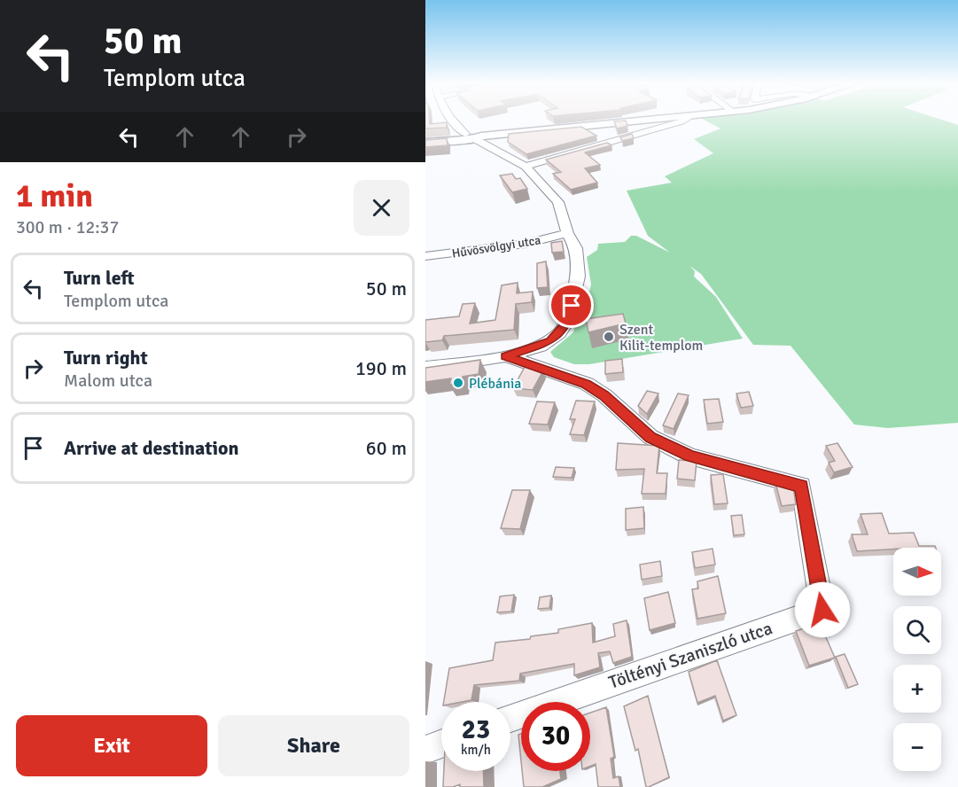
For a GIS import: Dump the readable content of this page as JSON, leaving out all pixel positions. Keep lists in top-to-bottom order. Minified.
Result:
{"streets":{"street":["Hűvösvölgyi utca","Töltényi Szaniszló utca"]},"places":["Szent Kilit-templom","Plébánia"],"north":"right","page":{"turn":["50 m","Templom utca"],"heading":["1 min","300 m · 12:37"],"list":[{"name":"Turn left","note":"Templom utca","value":"50 m"},{"name":"Turn right","note":"Malom utca","value":"190 m"},{"name":"Arrive at destination","value":"60 m"}],"map_buttons":["+","−"],"speed":"23 km/h","limit":"30","buttons":["Exit","Share"]}}
